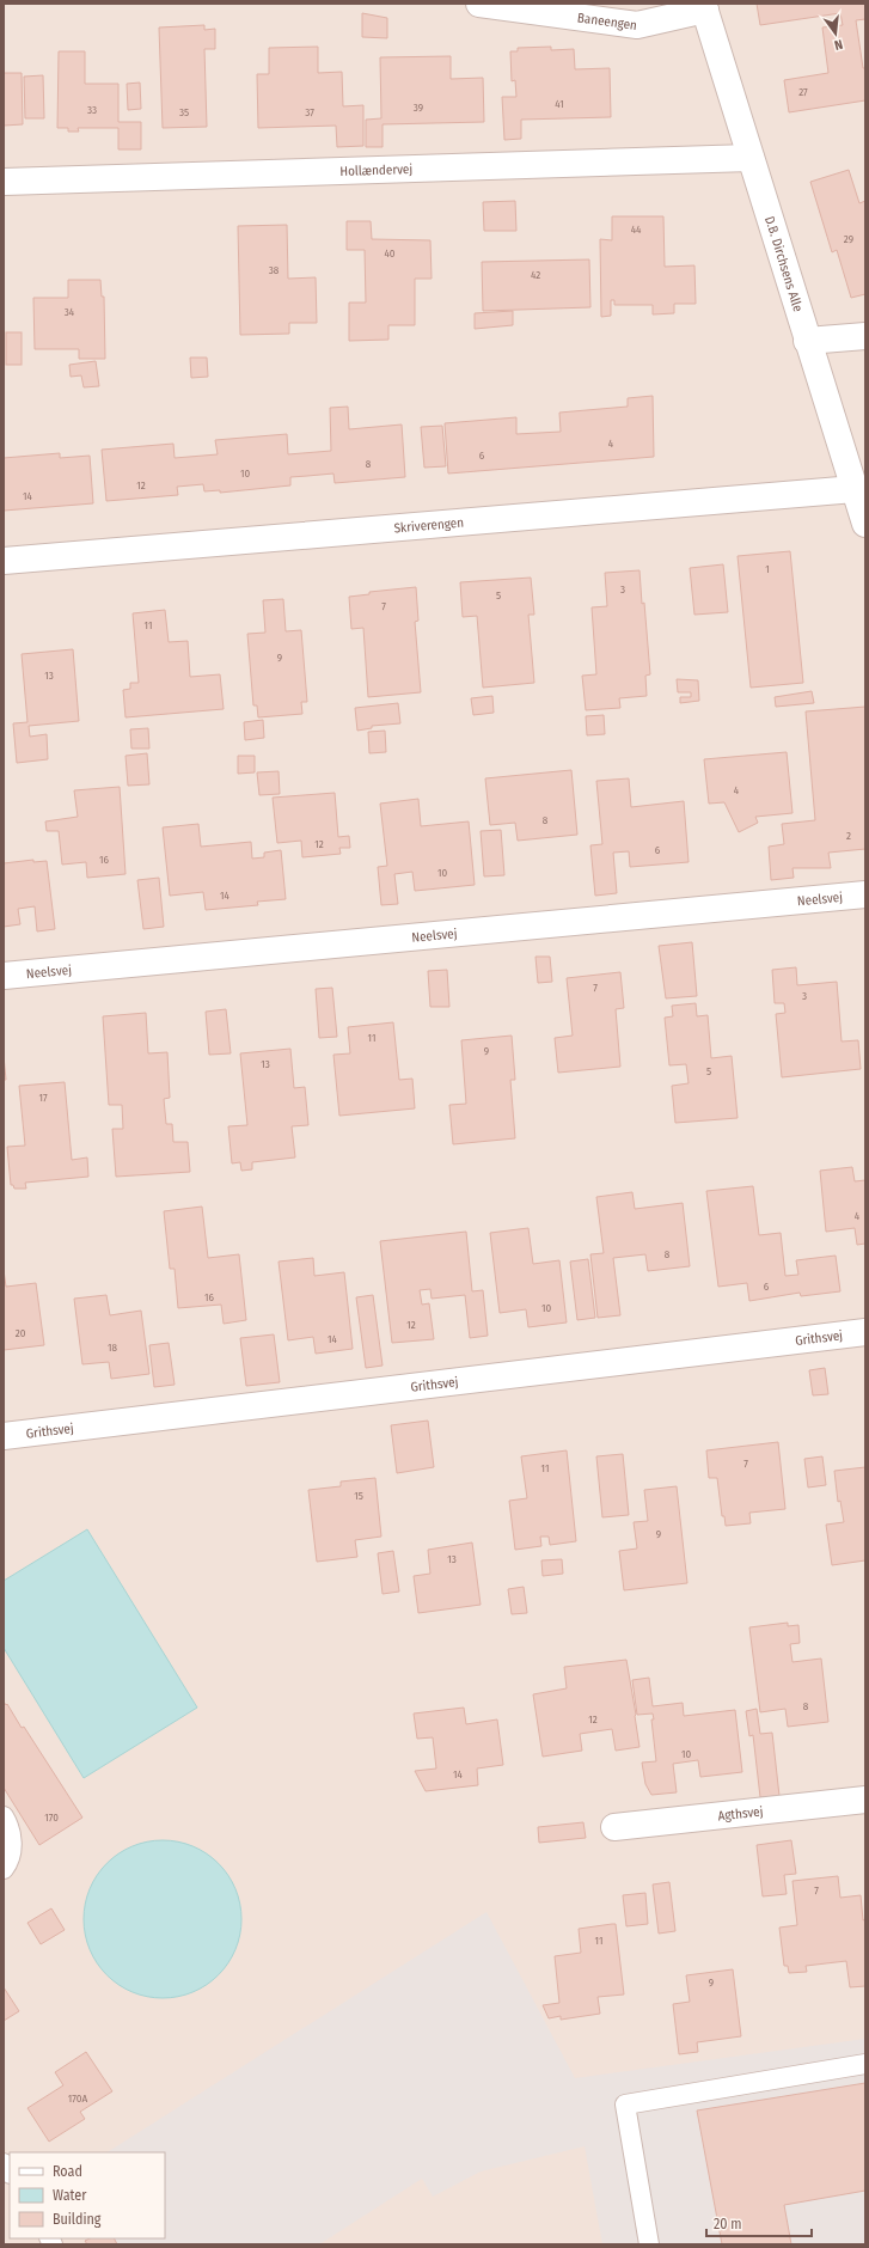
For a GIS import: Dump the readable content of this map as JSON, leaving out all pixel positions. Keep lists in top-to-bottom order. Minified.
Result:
{"streets":{"street":["Baneengen","Hollændervej","D.B. Dirchsens Alle","Skriverengen","Neelsvej","Grithsvej","Agthsvej"]},"crossings":[["Baneengen","D.B. Dirchsens Alle"],["Hollændervej","D.B. Dirchsens Alle"],["D.B. Dirchsens Alle","Skriverengen"]],"house_numbers":["27","41","39","33","35","37","44","29","40","38","42","34","4","6","8","10","12","14","1","3","5","7","11","9","13","4","8","2","12","6","16","10","14","7","3","11","9","13","5","17","4","8","6","16","10","12","20","14","18","7","11","15","9","13","8","12","10","14","170","7","11","9","170A"],"legend":["Road","Water","Building"],"scale_bar":"20 m","north":"bottom"}
